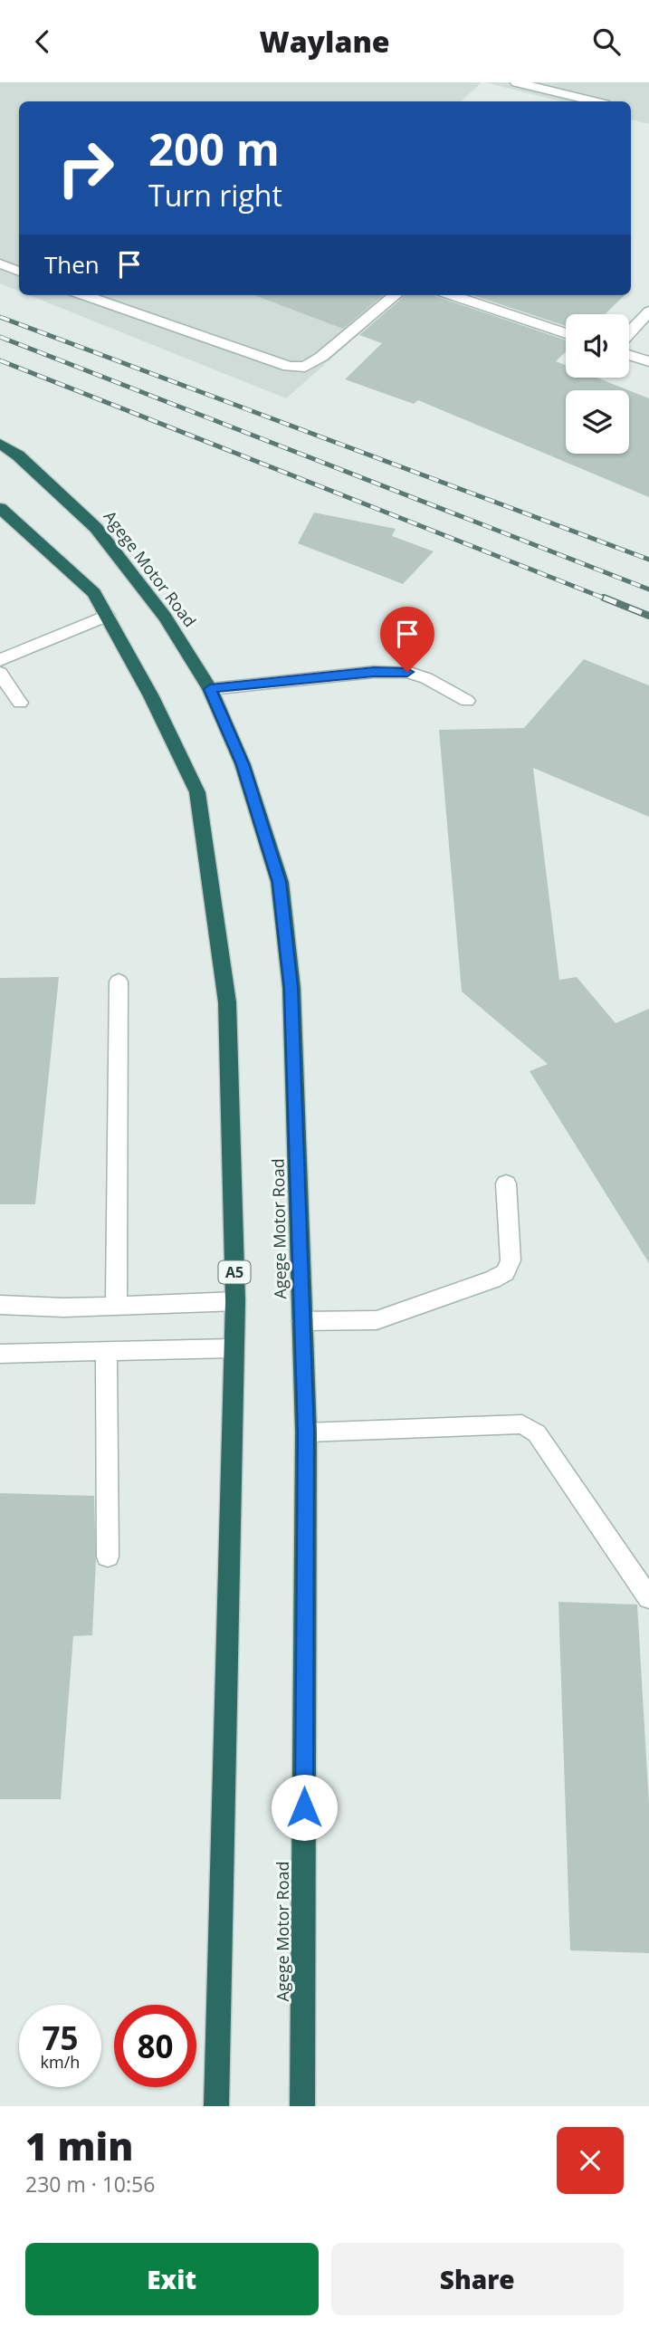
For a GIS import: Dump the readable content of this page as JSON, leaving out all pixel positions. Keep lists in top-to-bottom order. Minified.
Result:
{"streets":{"highway":["Agege Motor Road","A5"]},"page":{"header":"Waylane","turn":["200 m","Turn right"],"then":"Then","speed":"75 km/h","limit":"80","heading":["1 min","230 m · 10:56"],"buttons":["Exit","Share"]}}
